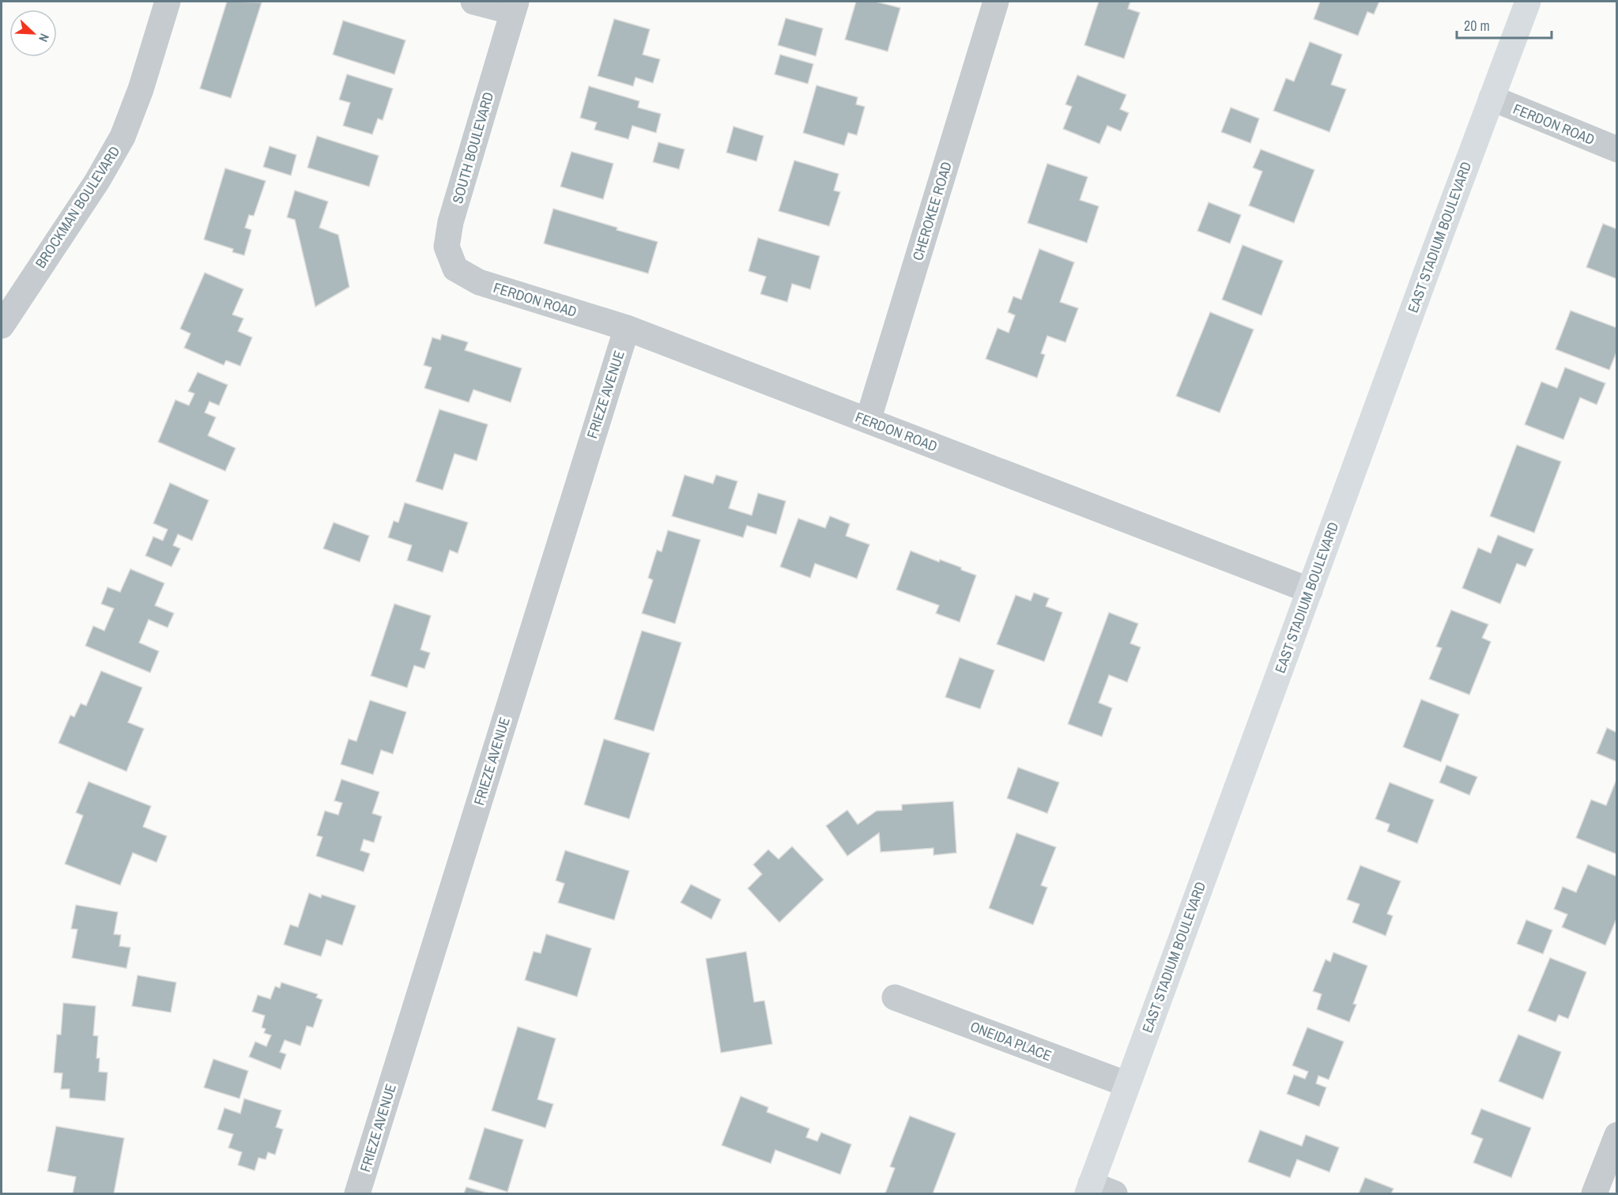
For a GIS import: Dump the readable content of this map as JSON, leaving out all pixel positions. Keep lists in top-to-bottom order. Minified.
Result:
{"streets":{"main road":["EAST STADIUM BOULEVARD"],"street":["FERDON ROAD","SOUTH BOULEVARD","BROCKMAN BOULEVARD","CHEROKEE ROAD","FRIEZE AVENUE","ONEIDA PLACE"]},"crossings":[["FERDON ROAD","SOUTH BOULEVARD"],["FERDON ROAD","CHEROKEE ROAD"],["FERDON ROAD","EAST STADIUM BOULEVARD"],["FERDON ROAD","FRIEZE AVENUE"],["EAST STADIUM BOULEVARD","ONEIDA PLACE"]],"scale_bar":"20 m","north":"bottom right"}
